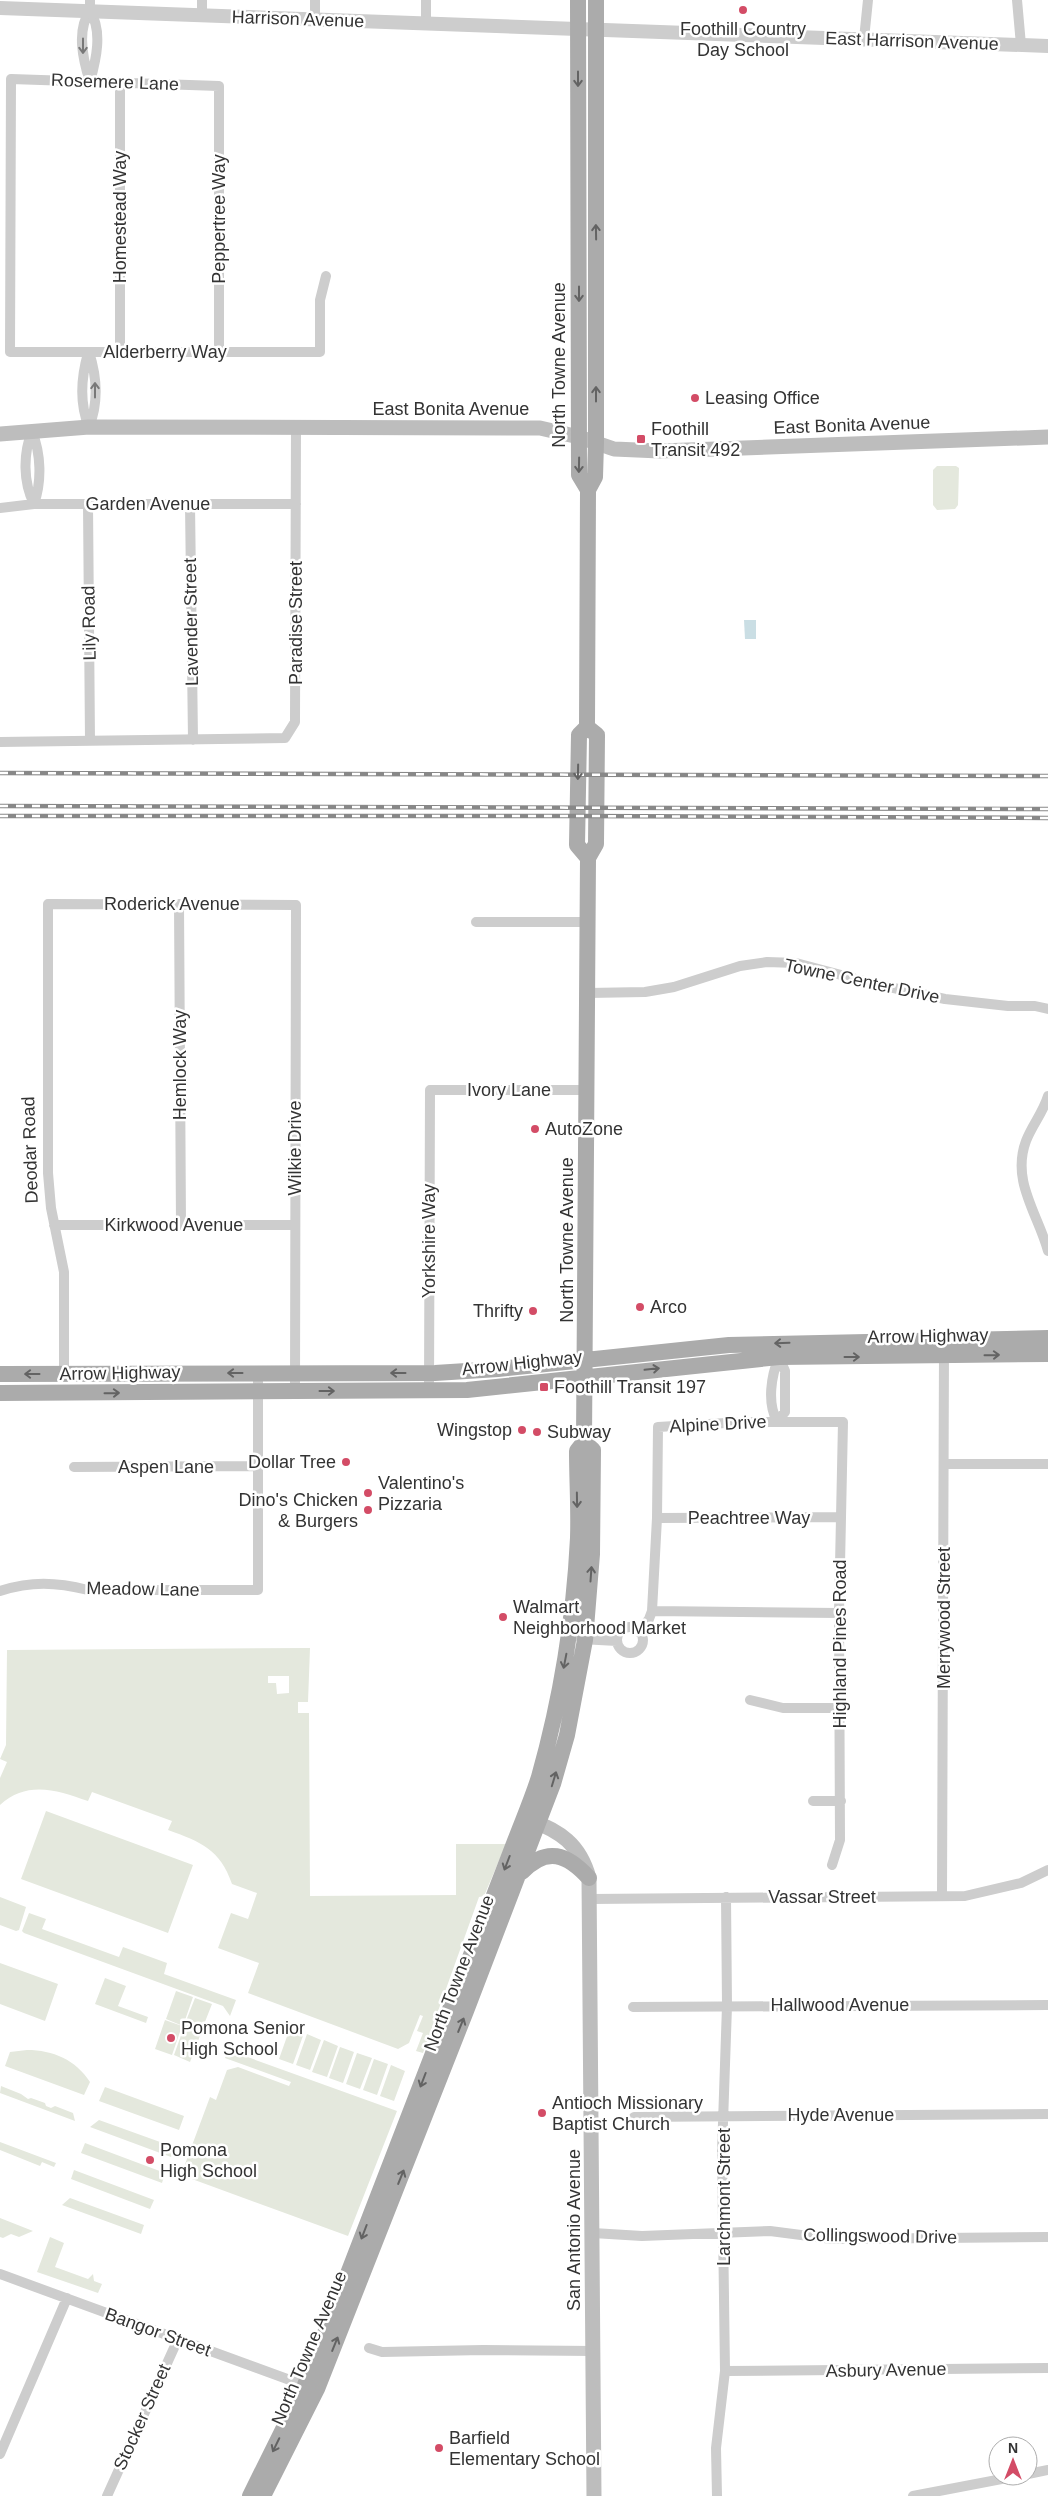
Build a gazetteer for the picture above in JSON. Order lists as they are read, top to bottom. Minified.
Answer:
{"streets":{"main road":["North Towne Avenue","East Bonita Avenue","Deodar Road","Arrow Highway","San Antonio Avenue"],"street":["Harrison Avenue","East Harrison Avenue","Rosemere Lane","Homestead Way","Peppertree Way","Alderberry Way","Garden Avenue","Lavender Street","Lily Road","Paradise Street","Roderick Avenue","Towne Center Drive","Hemlock Way","Ivory Lane","Wilkie Drive","Kirkwood Avenue","Yorkshire Way","Alpine Drive","Aspen Lane","Peachtree Way","Meadow Lane","Merrywood Street","Highland Pines Road","Vassar Street","Hallwood Avenue","Hyde Avenue","Larchmont Street","Collingswood Drive","Bangor Street","Asbury Avenue","Stocker Street"]},"crossings":[["Harrison Avenue","East Harrison Avenue"],["Harrison Avenue","North Towne Avenue"],["East Harrison Avenue","North Towne Avenue"],["Rosemere Lane","Homestead Way"],["Rosemere Lane","Peppertree Way"],["Rosemere Lane","Alderberry Way"],["Homestead Way","Alderberry Way"],["Peppertree Way","Alderberry Way"],["North Towne Avenue","East Bonita Avenue"],["North Towne Avenue","Towne Center Drive"],["North Towne Avenue","Ivory Lane"],["North Towne Avenue","Arrow Highway"],["North Towne Avenue","San Antonio Avenue"],["North Towne Avenue","Bangor Street"],["East Bonita Avenue","Paradise Street"],["Garden Avenue","Lavender Street"],["Garden Avenue","Lily Road"],["Garden Avenue","Paradise Street"],["Lavender Street","Paradise Street"],["Roderick Avenue","Hemlock Way"],["Roderick Avenue","Wilkie Drive"],["Roderick Avenue","Deodar Road"],["Hemlock Way","Kirkwood Avenue"],["Ivory Lane","Yorkshire Way"],["Wilkie Drive","Kirkwood Avenue"],["Wilkie Drive","Arrow Highway"],["Deodar Road","Kirkwood Avenue"],["Deodar Road","Arrow Highway"],["Yorkshire Way","Arrow Highway"],["Arrow Highway","Alpine Drive"],["Arrow Highway","Merrywood Street"],["Alpine Drive","Peachtree Way"],["Alpine Drive","Highland Pines Road"],["Aspen Lane","Meadow Lane"],["Peachtree Way","Highland Pines Road"],["Merrywood Street","Vassar Street"],["Vassar Street","Larchmont Street"],["Vassar Street","San Antonio Avenue"],["Hallwood Avenue","Larchmont Street"],["Hyde Avenue","Larchmont Street"],["Larchmont Street","Collingswood Drive"],["Larchmont Street","Asbury Avenue"],["San Antonio Avenue","Collingswood Drive"],["Bangor Street","Stocker Street"]],"places":{"other":["Foothill Country Day School","Leasing Office","AutoZone","Arco","Thrifty","Wingstop","Subway","Dollar Tree","Valentino's Pizzaria","Dino's Chicken & Burgers","Walmart Neighborhood Market","Pomona Senior High School","Antioch Missionary Baptist Church","Pomona High School","Barfield Elementary School"],"transit":["Foothill Transit 492","Foothill Transit 197"]},"north":"top"}
